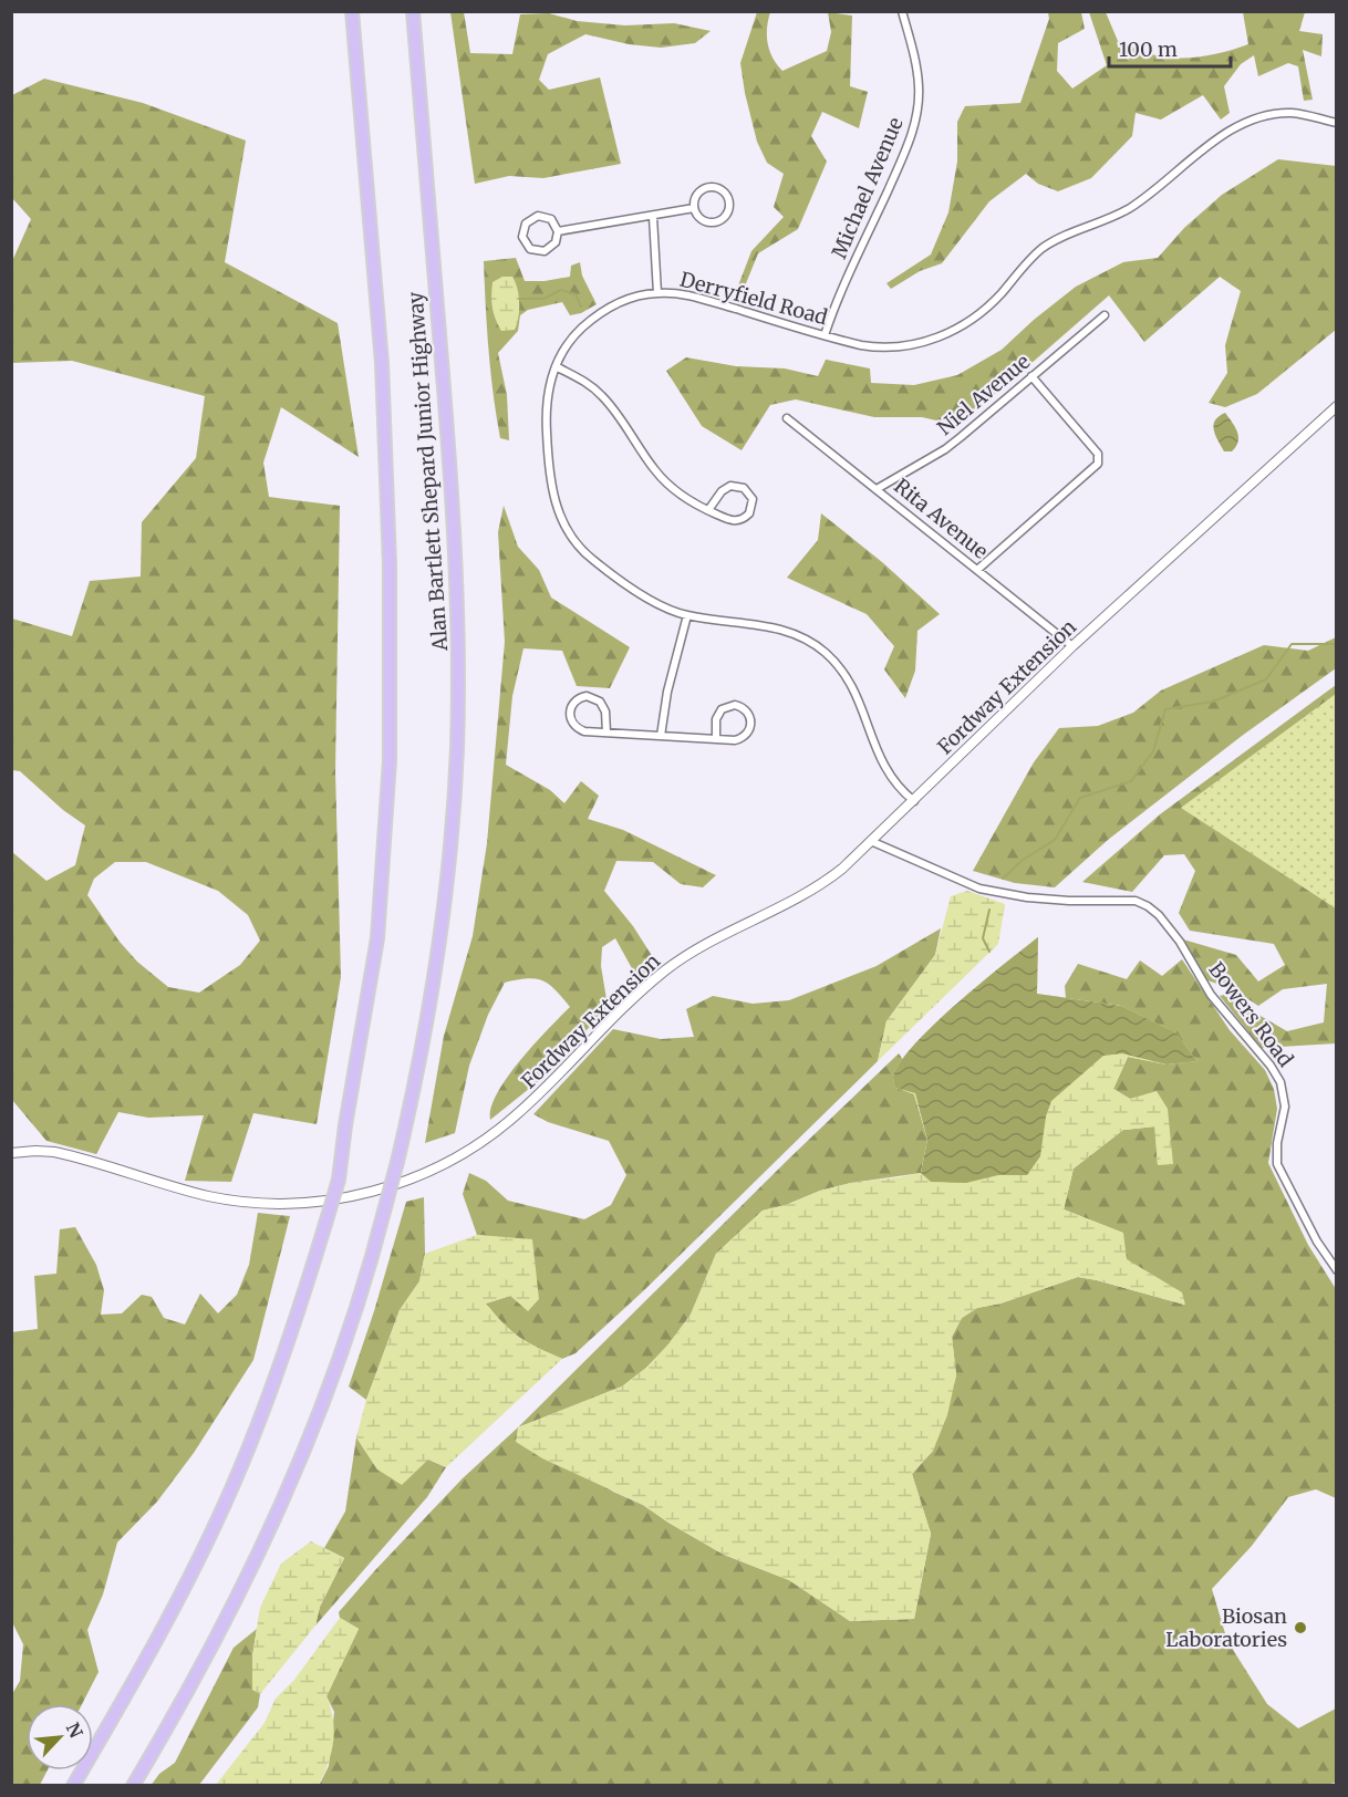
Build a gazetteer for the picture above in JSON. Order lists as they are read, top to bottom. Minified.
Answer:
{"streets":{"highway":["Alan Bartlett Shepard Junior Highway"],"street":["Michael Avenue","Derryfield Road","Niel Avenue","Rita Avenue","Fordway Extension","Bowers Road"]},"crossings":[["Michael Avenue","Derryfield Road"],["Derryfield Road","Fordway Extension"],["Niel Avenue","Rita Avenue"],["Rita Avenue","Fordway Extension"],["Fordway Extension","Bowers Road"]],"places":["Biosan Laboratories"],"scale_bar":"100 m","north":"top right"}
